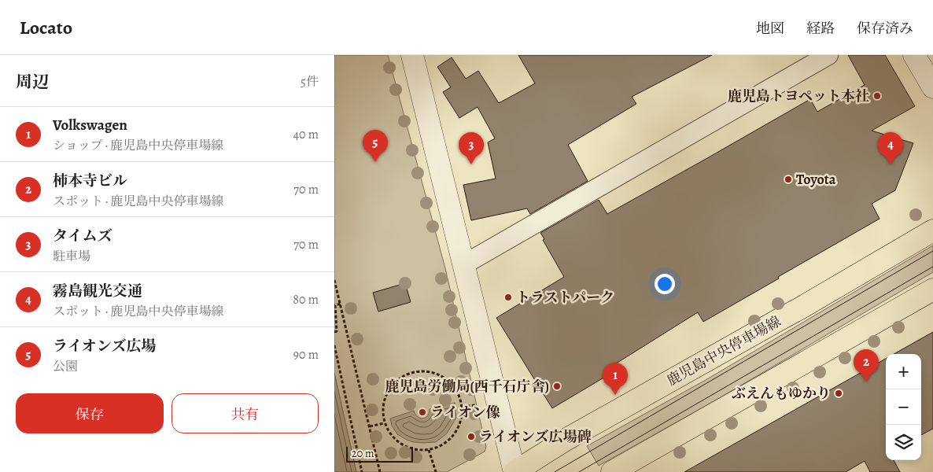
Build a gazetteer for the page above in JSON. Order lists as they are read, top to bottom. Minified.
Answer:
{"streets":{"main road":["鹿児島中央停車場線"]},"places":["鹿児島トヨペット本社","Toyota","トラストパーク","鹿児島労働局(西千石庁舎)","ぶえんもゆかり","ライオン像","ライオンズ広場碑"],"scale_bar":"20 m","page":{"header":"Locato","nav":["地図","経路","保存済み"],"heading":["周辺","5件"],"list":[{"mark":"1","name":"Volkswagen","note":"ショップ · 鹿児島中央停車場線","value":"40 m"},{"mark":"2","name":"柿本寺ビル","note":"スポット · 鹿児島中央停車場線","value":"70 m"},{"mark":"3","name":"タイムズ","note":"駐車場","value":"70 m"},{"mark":"4","name":"霧島観光交通","note":"スポット · 鹿児島中央停車場線","value":"80 m"},{"mark":"5","name":"ライオンズ広場","note":"公園","value":"90 m"}],"pins":["5","3","4","2","1"],"map_buttons":["+","−"],"buttons":["保存","共有"],"scale":"20 m"}}
